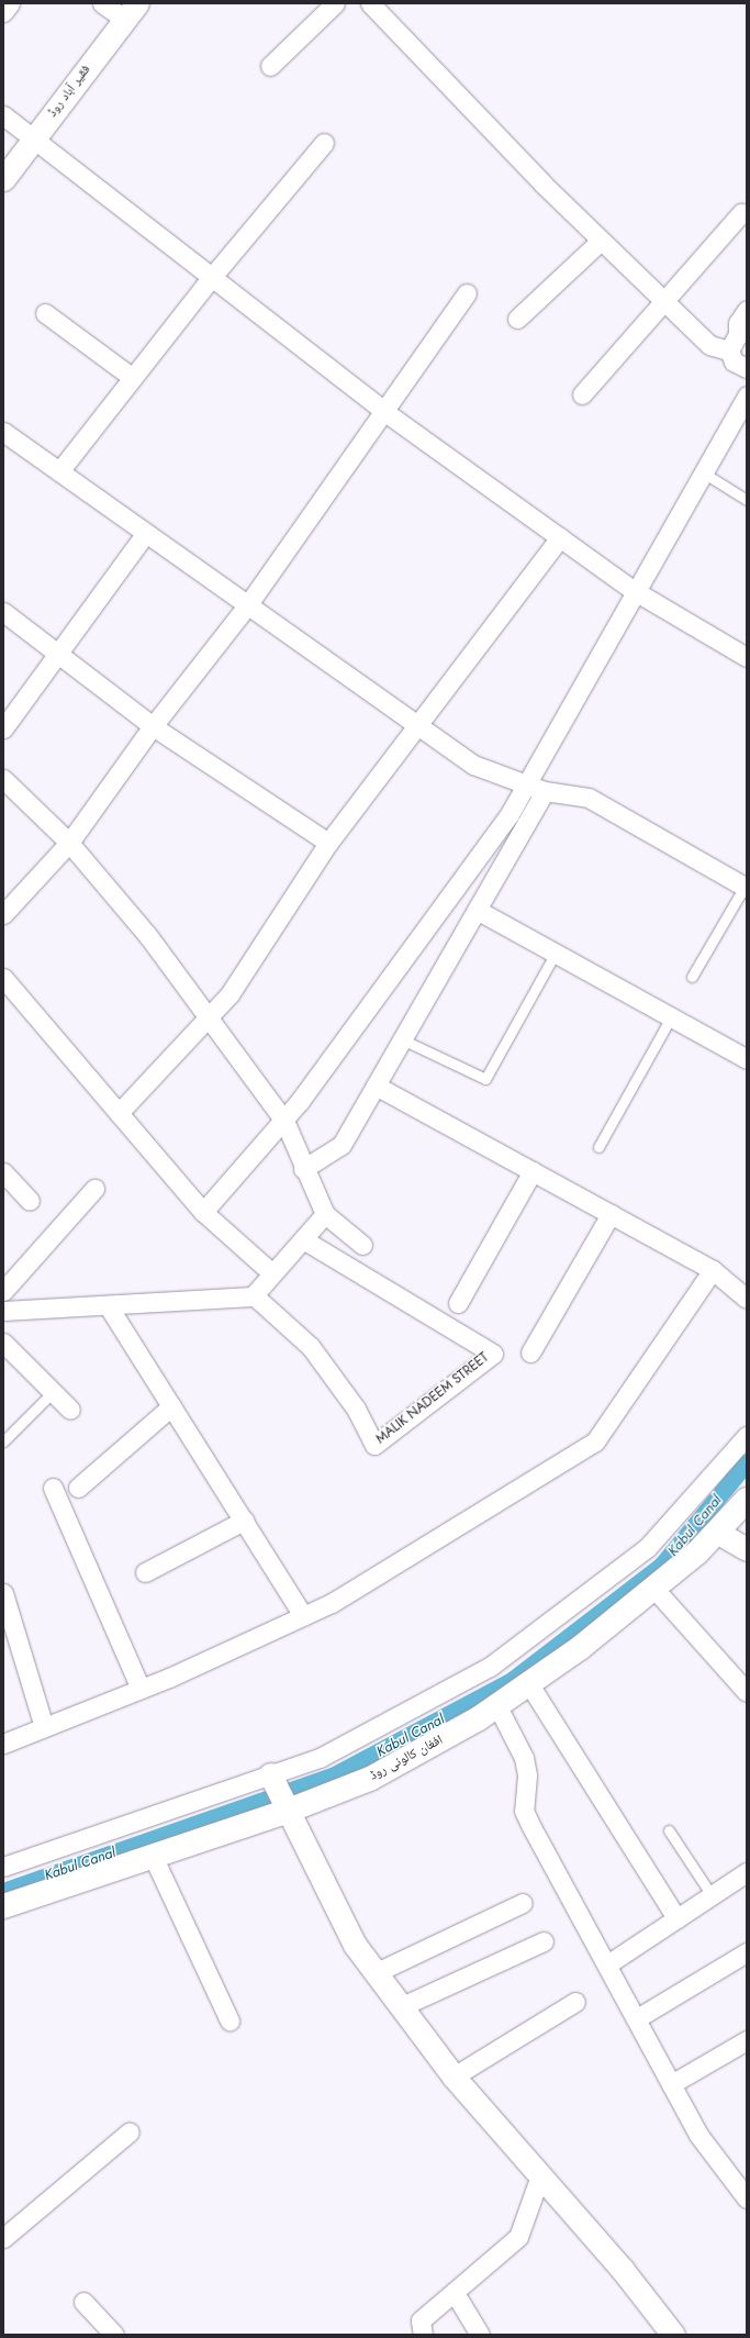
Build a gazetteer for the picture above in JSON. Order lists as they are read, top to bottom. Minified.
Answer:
{"streets":{"main road":["افغان کالونی روڈ"],"street":["فقیر آباد روڈ","MALIK NADEEM STREET"]},"water":["Kabul Canal"]}
